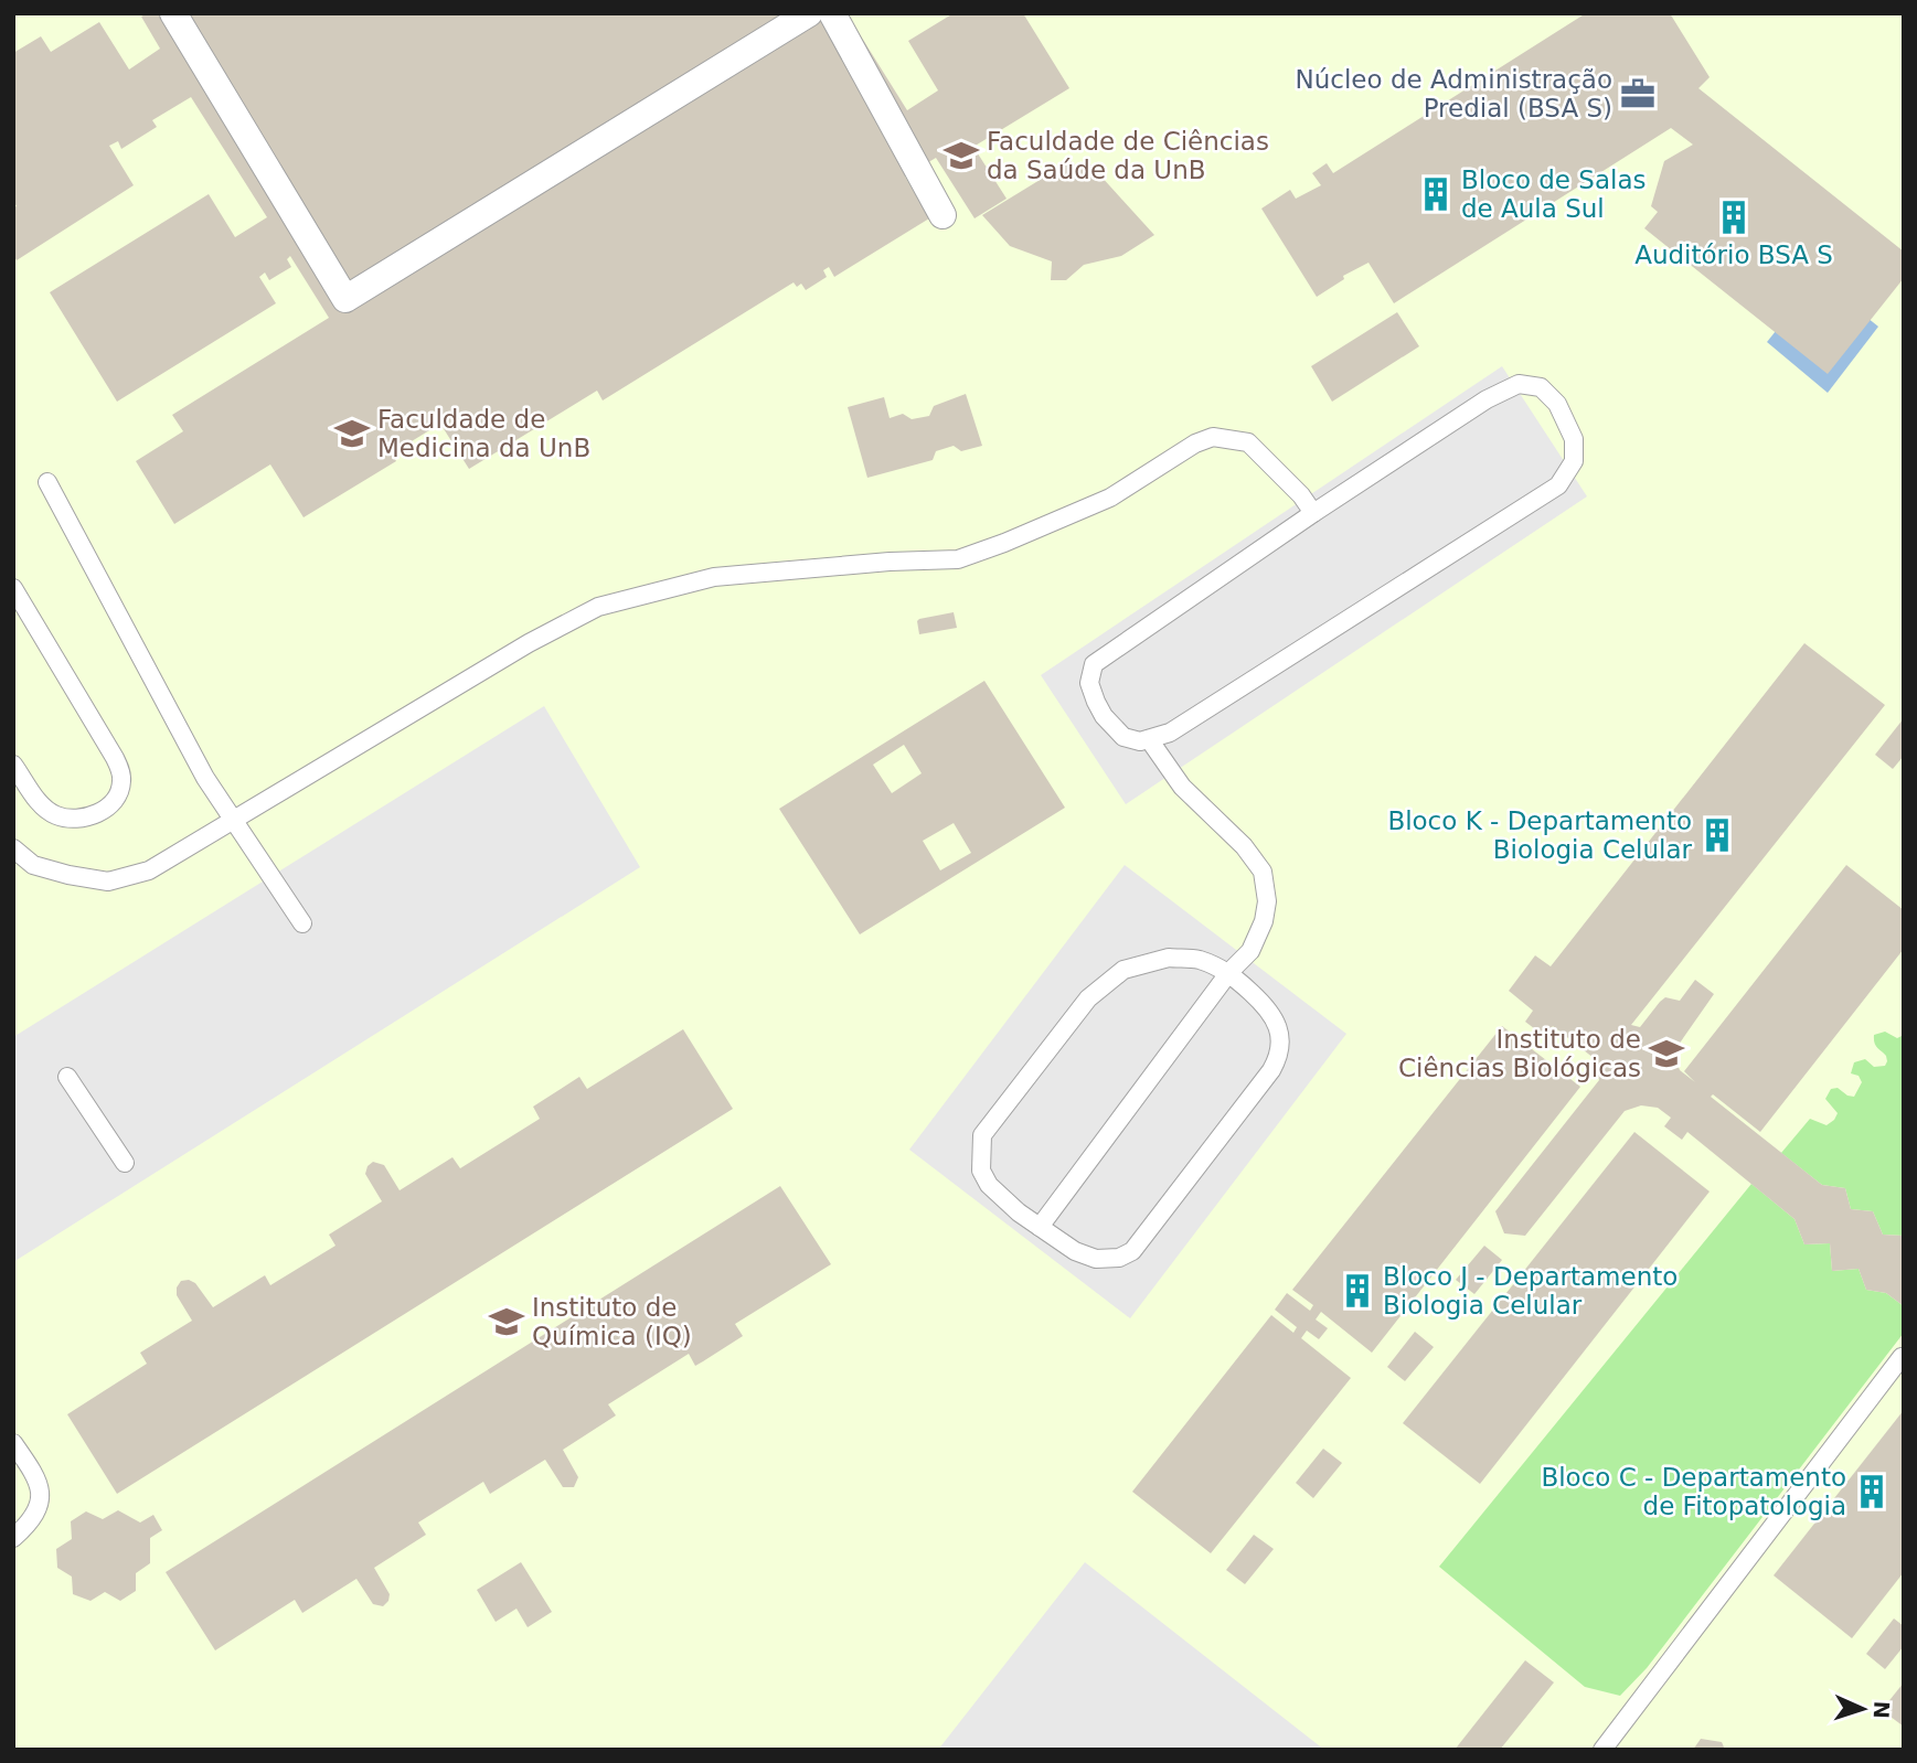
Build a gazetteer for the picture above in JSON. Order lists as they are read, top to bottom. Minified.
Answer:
{"places":{"office":["Núcleo de Administração Predial (BSA S)"],"school or university":["Faculdade de Ciências da Saúde da UnB","Faculdade de Medicina da UnB","Instituto de Ciências Biológicas","Instituto de Química (IQ)"],"building":["Bloco de Salas de Aula Sul","Auditório BSA S","Bloco K - Departamento Biologia Celular","Bloco J - Departamento Biologia Celular","Bloco C - Departamento de Fitopatologia"]},"north":"right"}
